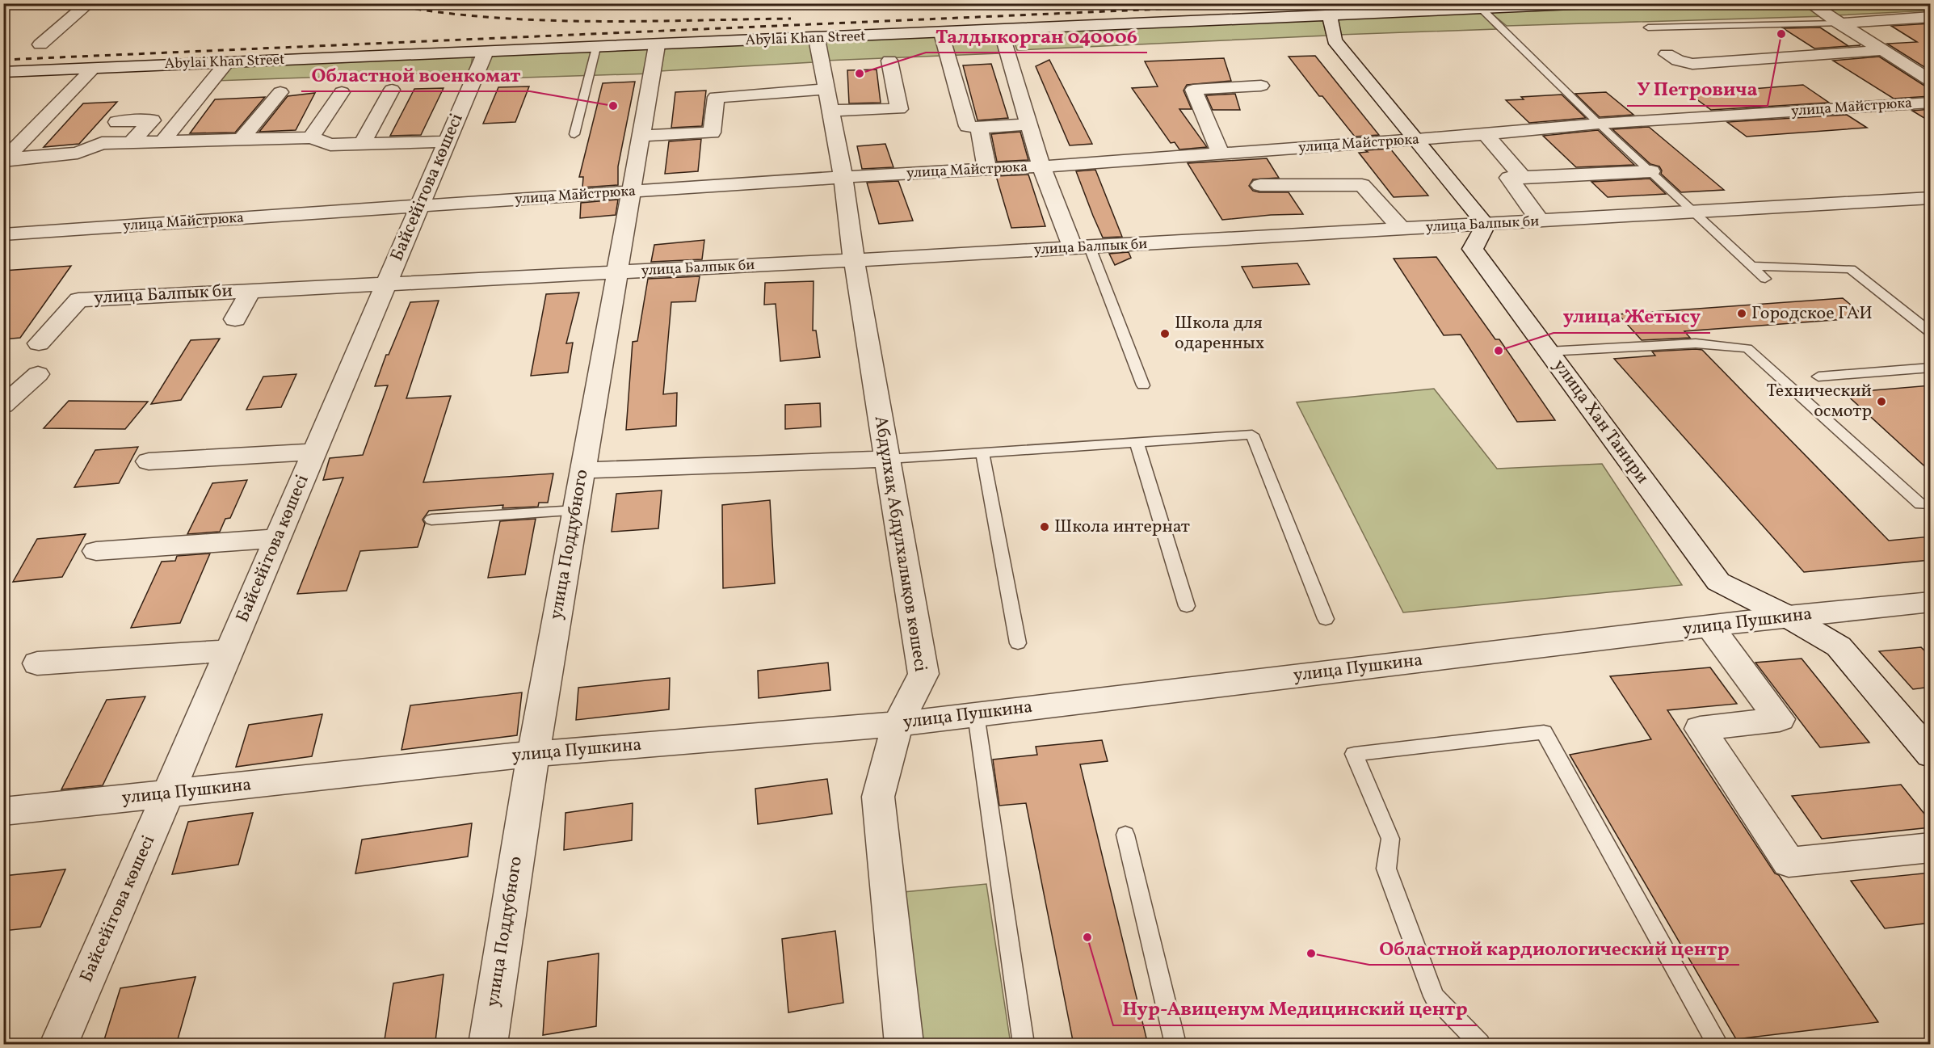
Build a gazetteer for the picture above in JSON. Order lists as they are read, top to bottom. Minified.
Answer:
{"streets":{"street":["Abylai Khan Street","улица Майстрюка","Байсейітова көшесі","улица Балпык би","улица Хан Танири","Абдұлхақ Абдұлхалықов көшесі","улица Поддубного","улица Пушкина"]},"crossings":[["Abylai Khan Street","Байсейітова көшесі"],["Abylai Khan Street","Абдұлхақ Абдұлхалықов көшесі"],["Abylai Khan Street","улица Поддубного"],["улица Майстрюка","Байсейітова көшесі"],["улица Майстрюка","Абдұлхақ Абдұлхалықов көшесі"],["улица Майстрюка","улица Поддубного"],["Байсейітова көшесі","улица Балпык би"],["Байсейітова көшесі","улица Пушкина"],["улица Балпык би","улица Хан Танири"],["улица Балпык би","Абдұлхақ Абдұлхалықов көшесі"],["улица Балпык би","улица Поддубного"],["улица Хан Танири","улица Пушкина"],["Абдұлхақ Абдұлхалықов көшесі","улица Пушкина"],["улица Поддубного","улица Пушкина"]],"places":["У Петровича","Талдыкорган 040006","Областной военкомат","Городское ГАИ","Школа для одаренных","улица Жетысу","Технический осмотр","Школа интернат","Нур-Авиценум Медицинский центр","Областной кардиологический центр"]}
